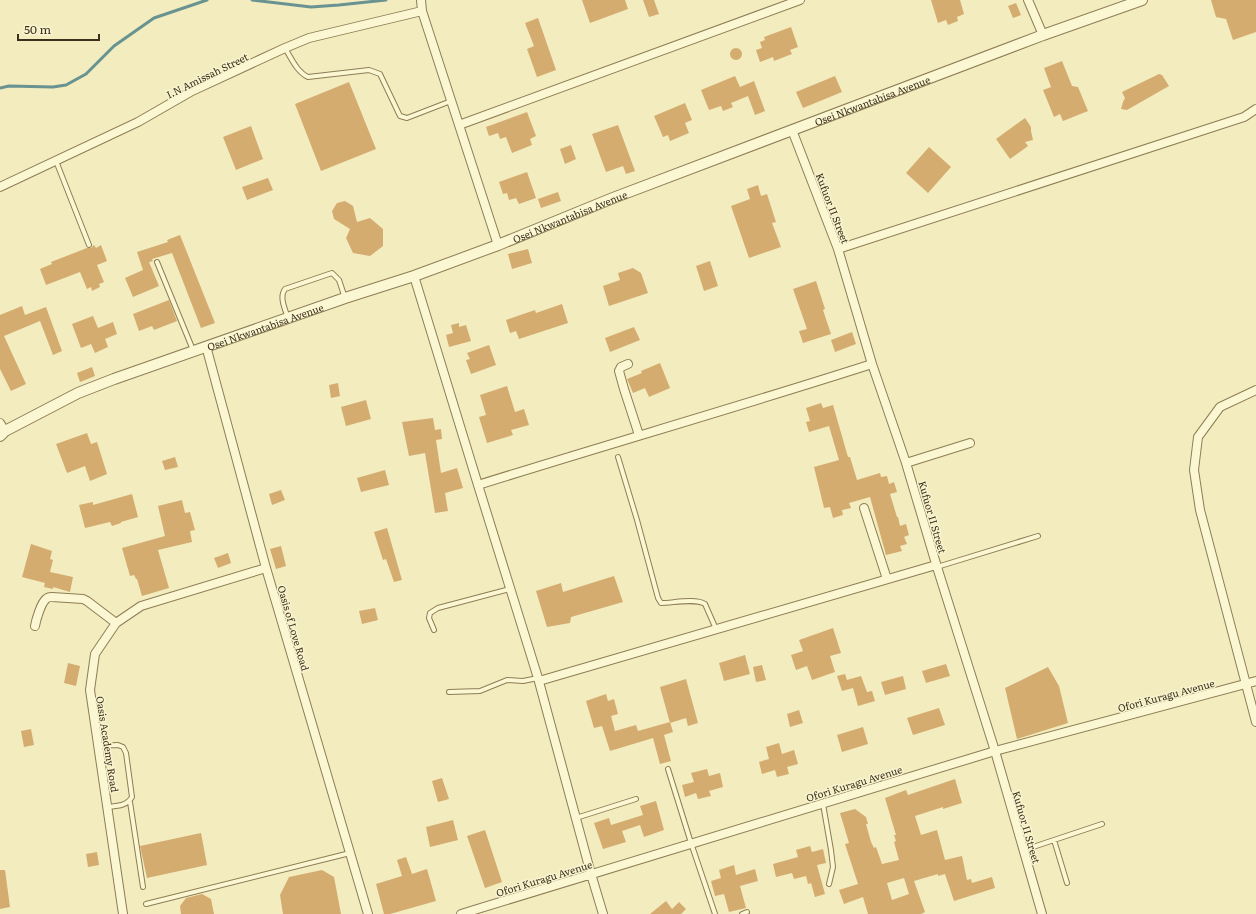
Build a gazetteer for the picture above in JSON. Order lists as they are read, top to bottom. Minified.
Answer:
{"streets":{"street":["I.N Amissah Street","Osei Nkwantabisa Avenue","Kufuor II Street","Oasis of Love Road","Ofori Kuragu Avenue","Oasis Academy Road"]},"crossings":[["Osei Nkwantabisa Avenue","Kufuor II Street"],["Osei Nkwantabisa Avenue","Oasis of Love Road"],["Kufuor II Street","Ofori Kuragu Avenue"],["Oasis of Love Road","Oasis Academy Road"]],"scale_bar":"50 m"}
